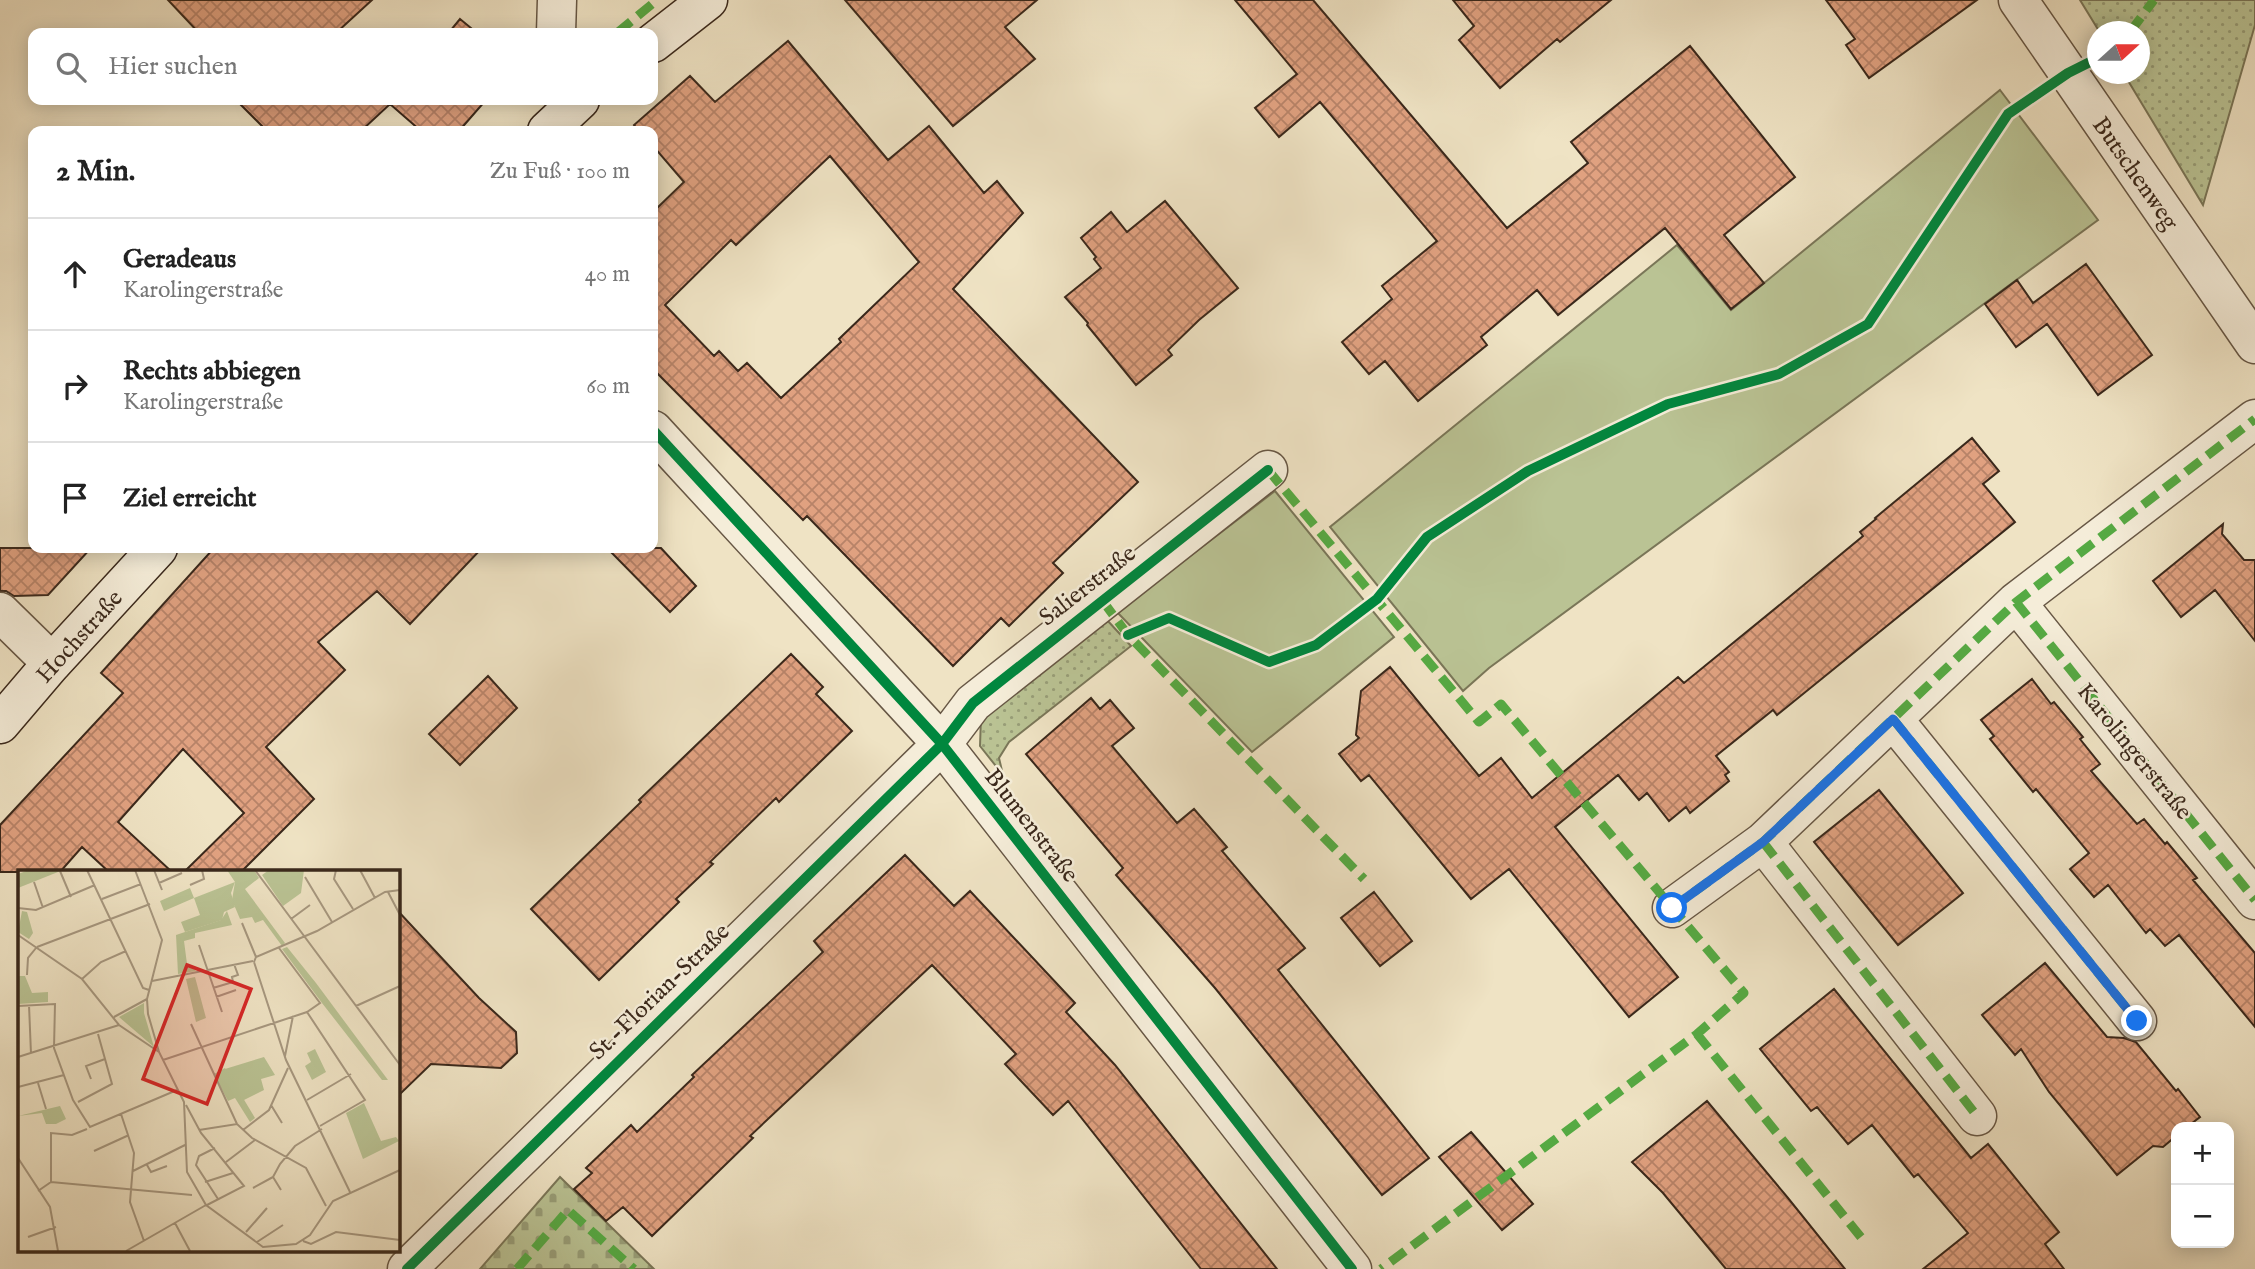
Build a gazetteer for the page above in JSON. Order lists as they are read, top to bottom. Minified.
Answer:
{"streets":{"street":["Butschenweg","Salierstraße","Hochstraße","Karolingerstraße","Blumenstraße","St.-Florian-Straße"]},"crossings":[["Salierstraße","Blumenstraße"],["Salierstraße","St.-Florian-Straße"],["Blumenstraße","St.-Florian-Straße"]],"north":"right","page":{"search":"Hier suchen","heading":["2 Min.","Zu Fuß · 100 m"],"list":[["Geradeaus","Karolingerstraße","40 m"],["Rechts abbiegen","Karolingerstraße","60 m"],"Ziel erreicht"],"map_buttons":["+","−"]}}
